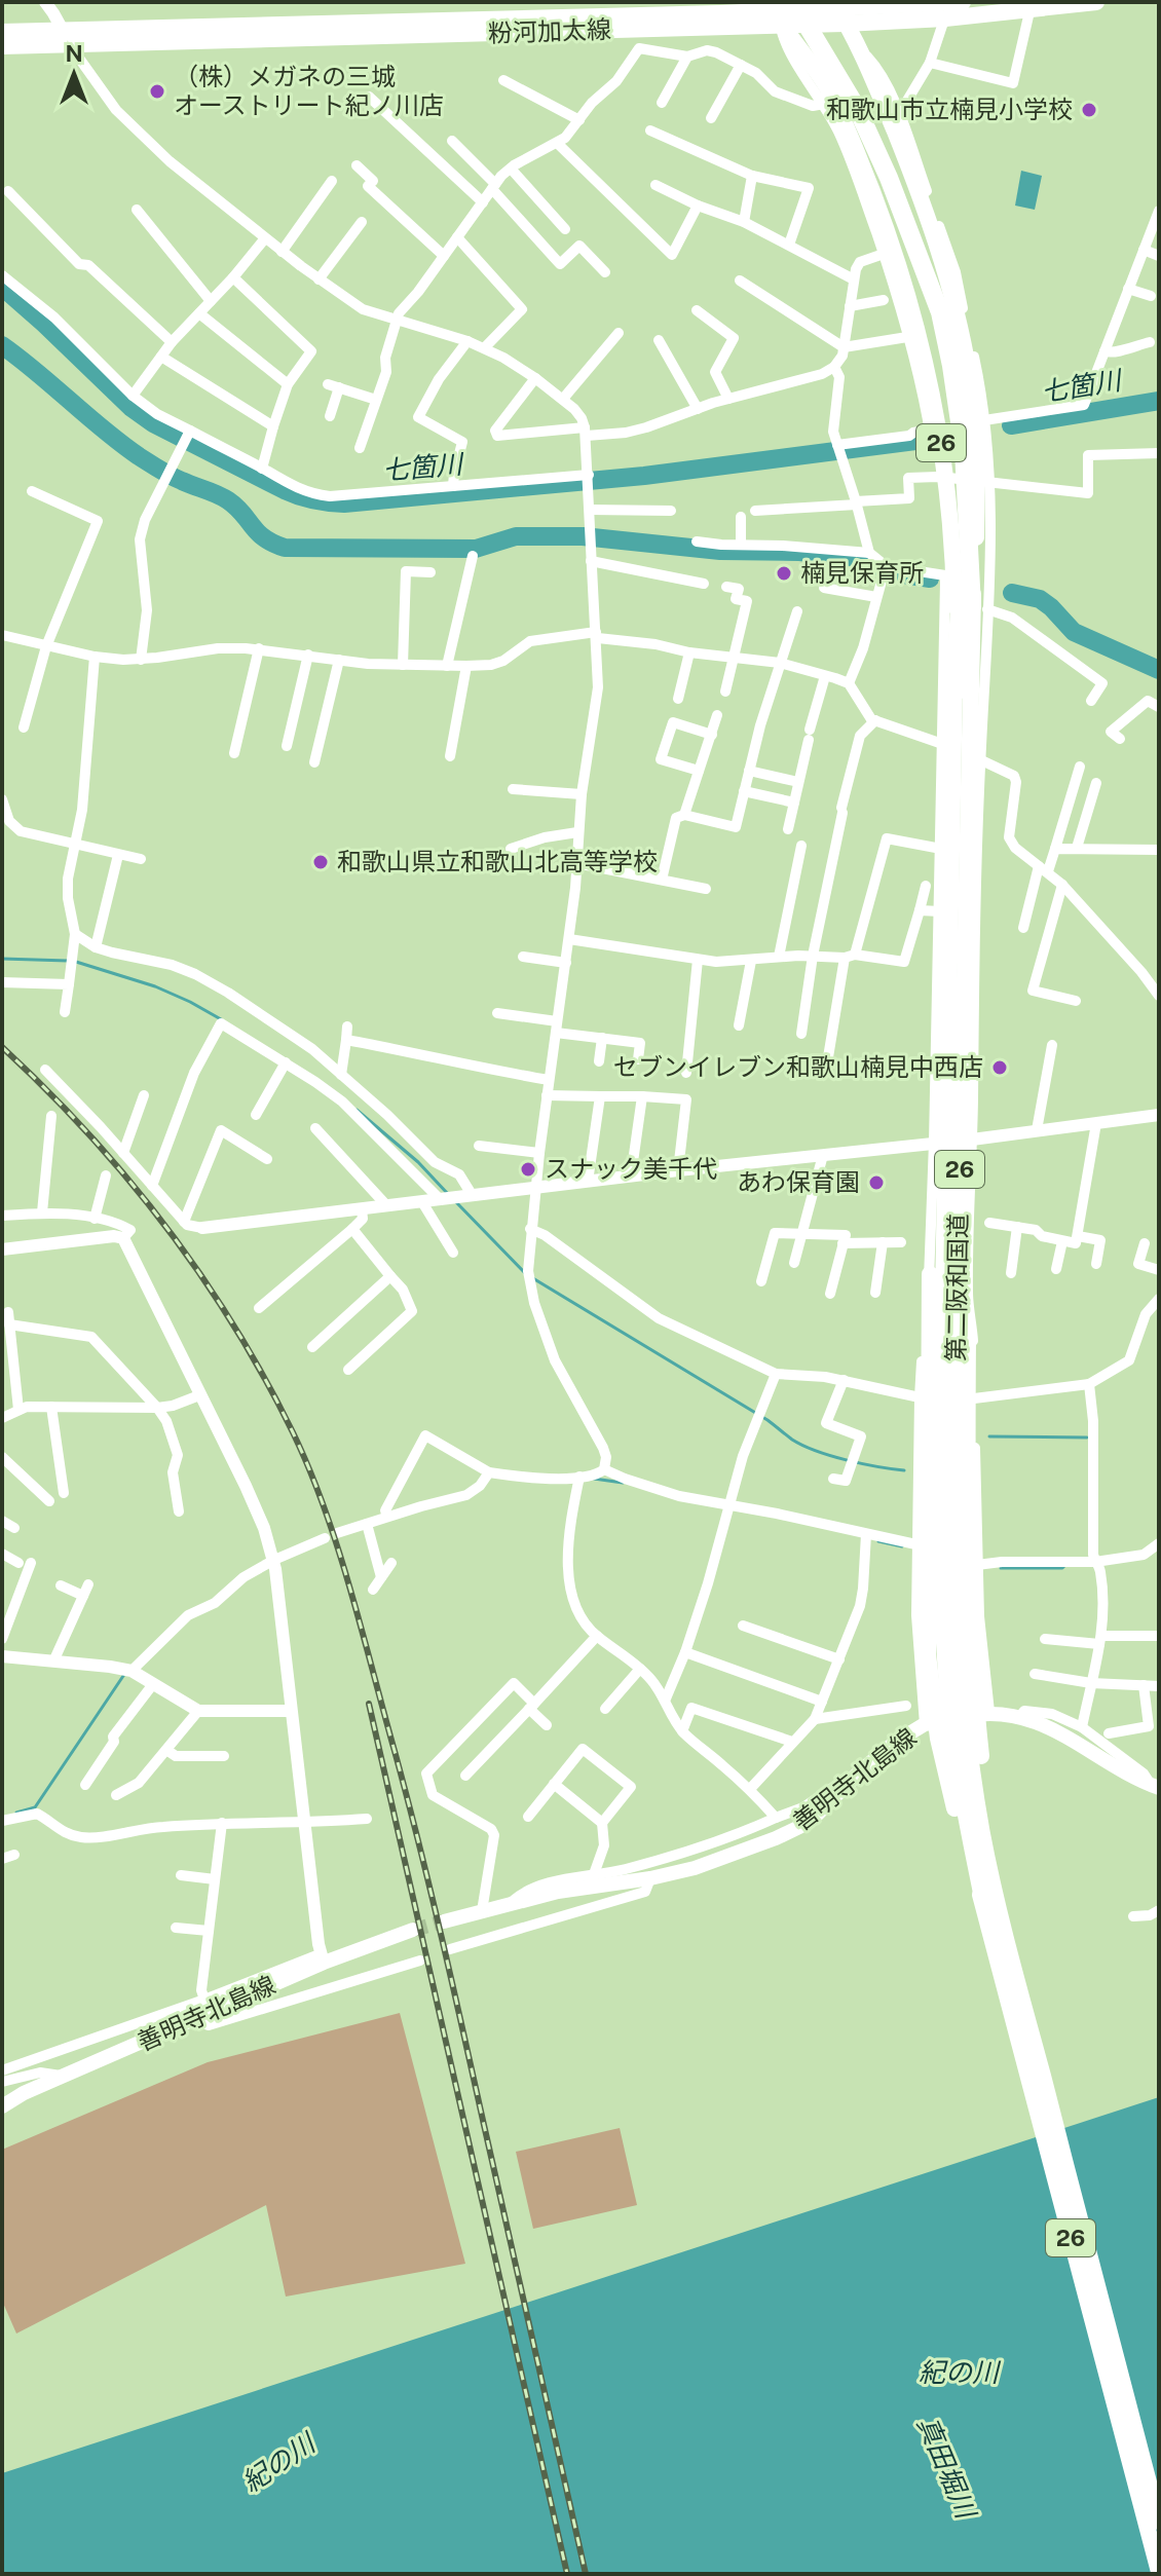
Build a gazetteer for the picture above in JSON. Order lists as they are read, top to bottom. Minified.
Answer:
{"streets":{"highway":["26"],"main road":["粉河加太線","第二阪和国道","善明寺北島線"]},"crossings":[["粉河加太線","26"],["26","第二阪和国道"]],"water":["七箇川","紀の川","真田堀川"],"places":["（株）メガネの三城 オーストリート紀ノ川店","和歌山市立楠見小学校","楠見保育所","和歌山県立和歌山北高等学校","セブンイレブン和歌山楠見中西店","スナック美千代","あわ保育園"],"north":"top"}
